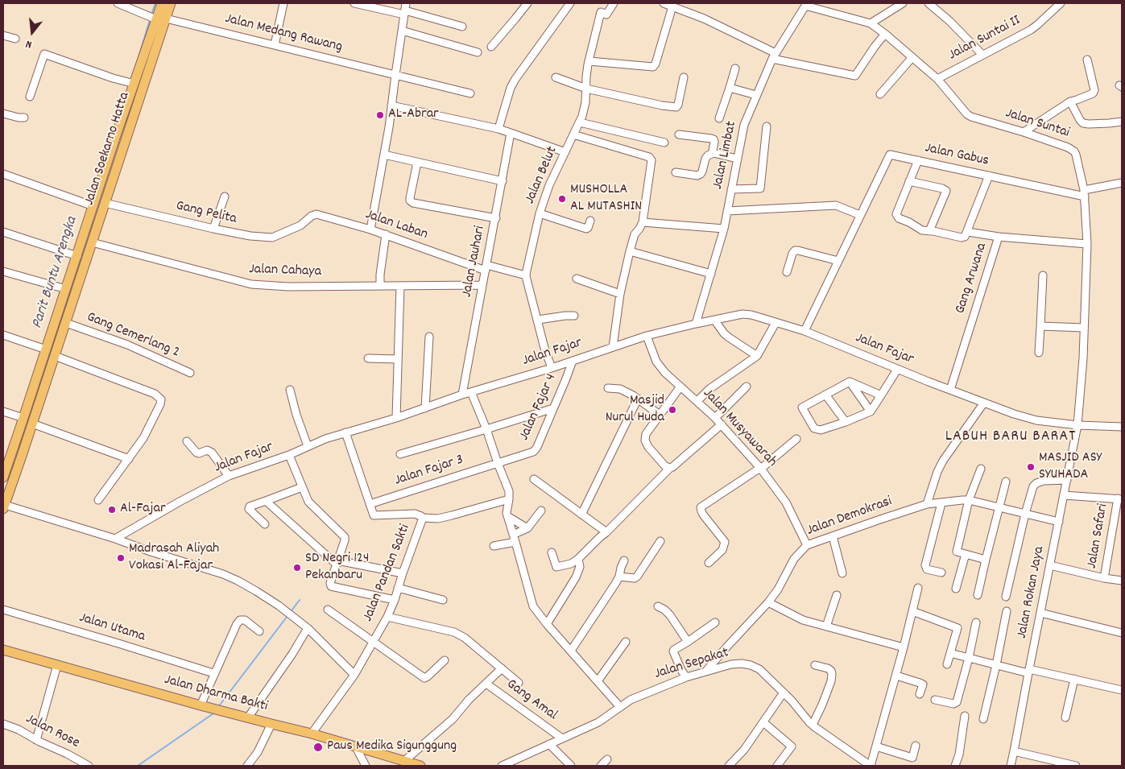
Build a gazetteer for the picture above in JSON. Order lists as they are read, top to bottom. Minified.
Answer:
{"streets":{"main road":["Jalan Soekarno Hatta","Jalan Dharma Bakti"],"street":["Jalan Medang Rawang","Jalan Suntai II","Jalan Suntai","Jalan Limbat","Jalan Gabus","Jalan Belut","Gang Pelita","Jalan Laban","Jalan Jauhari","Jalan Cahaya","Gang Arwana","Gang Cemerlang 2","Jalan Fajar","Jalan Fajar 4","Jalan Musyawarah","Jalan Fajar 3","Jalan Demokrasi","Jalan Safari","Jalan Pandan Sakti","Jalan Rokan Jaya","Jalan Utama","Jalan Sepakat","Gang Amal","Jalan Rose"]},"crossings":[["Jalan Medang Rawang","Jalan Soekarno Hatta"],["Jalan Suntai II","Jalan Suntai"],["Jalan Suntai","Jalan Limbat"],["Jalan Suntai","Jalan Gabus"],["Jalan Suntai","Gang Arwana"],["Jalan Suntai","Jalan Fajar"],["Jalan Suntai","Jalan Rokan Jaya"],["Jalan Soekarno Hatta","Gang Pelita"],["Jalan Soekarno Hatta","Jalan Cahaya"],["Jalan Soekarno Hatta","Gang Cemerlang 2"],["Jalan Limbat","Jalan Fajar"],["Jalan Gabus","Jalan Fajar"],["Jalan Belut","Jalan Laban"],["Jalan Belut","Jalan Fajar"],["Gang Pelita","Jalan Laban"],["Jalan Laban","Jalan Jauhari"],["Jalan Jauhari","Jalan Cahaya"],["Jalan Jauhari","Jalan Fajar"],["Gang Arwana","Jalan Fajar"],["Jalan Fajar","Jalan Fajar 4"],["Jalan Fajar","Jalan Musyawarah"],["Jalan Fajar","Jalan Pandan Sakti"],["Jalan Fajar","Jalan Rokan Jaya"],["Jalan Fajar 4","Jalan Fajar 3"],["Jalan Musyawarah","Jalan Demokrasi"],["Jalan Fajar 3","Jalan Pandan Sakti"],["Jalan Demokrasi","Jalan Rokan Jaya"],["Jalan Demokrasi","Jalan Sepakat"],["Jalan Safari","Jalan Rokan Jaya"],["Jalan Pandan Sakti","Jalan Dharma Bakti"],["Jalan Sepakat","Gang Amal"]],"districts":["LABUH BARU BARAT"],"water":["Parit Buntu Arengka"],"places":["AL-Abrar","MUSHOLLA AL MUTASHIN","Masjid Nurul Huda","MASJID ASY SYUHADA","Al-Fajar","Madrasah Aliyah Vokasi Al-Fajar","SD Negri 124 Pekanbaru","Paus Medika Sigunggung"],"north":"bottom"}
